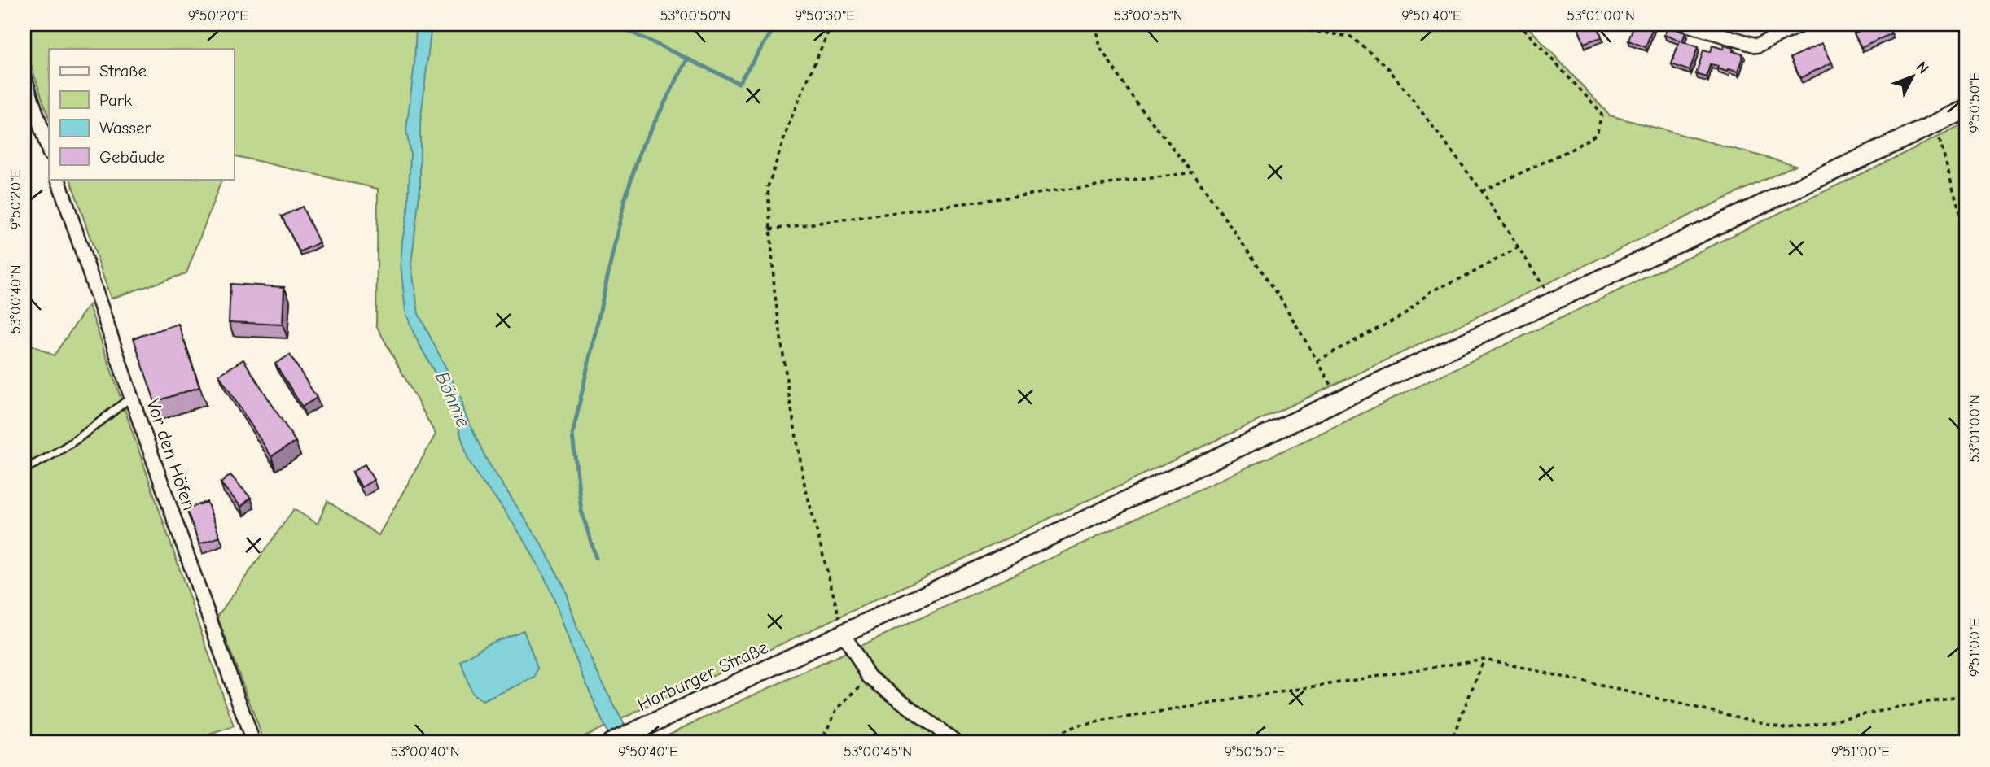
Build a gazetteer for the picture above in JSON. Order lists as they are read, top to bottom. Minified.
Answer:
{"streets":{"main road":["Harburger Straße"],"street":["Vor den Höfen"]},"water":["Böhme"],"legend":["Straße","Park","Wasser","Gebäude"],"north":"top right","coordinates":["9°50'20\"E","53°00'50\"N","9°50'30\"E","53°00'55\"N","9°50'40\"E","53°01'00\"N","9°50'50\"E","53°00'40\"N","9°51'00\"E","53°00'45\"N"]}
